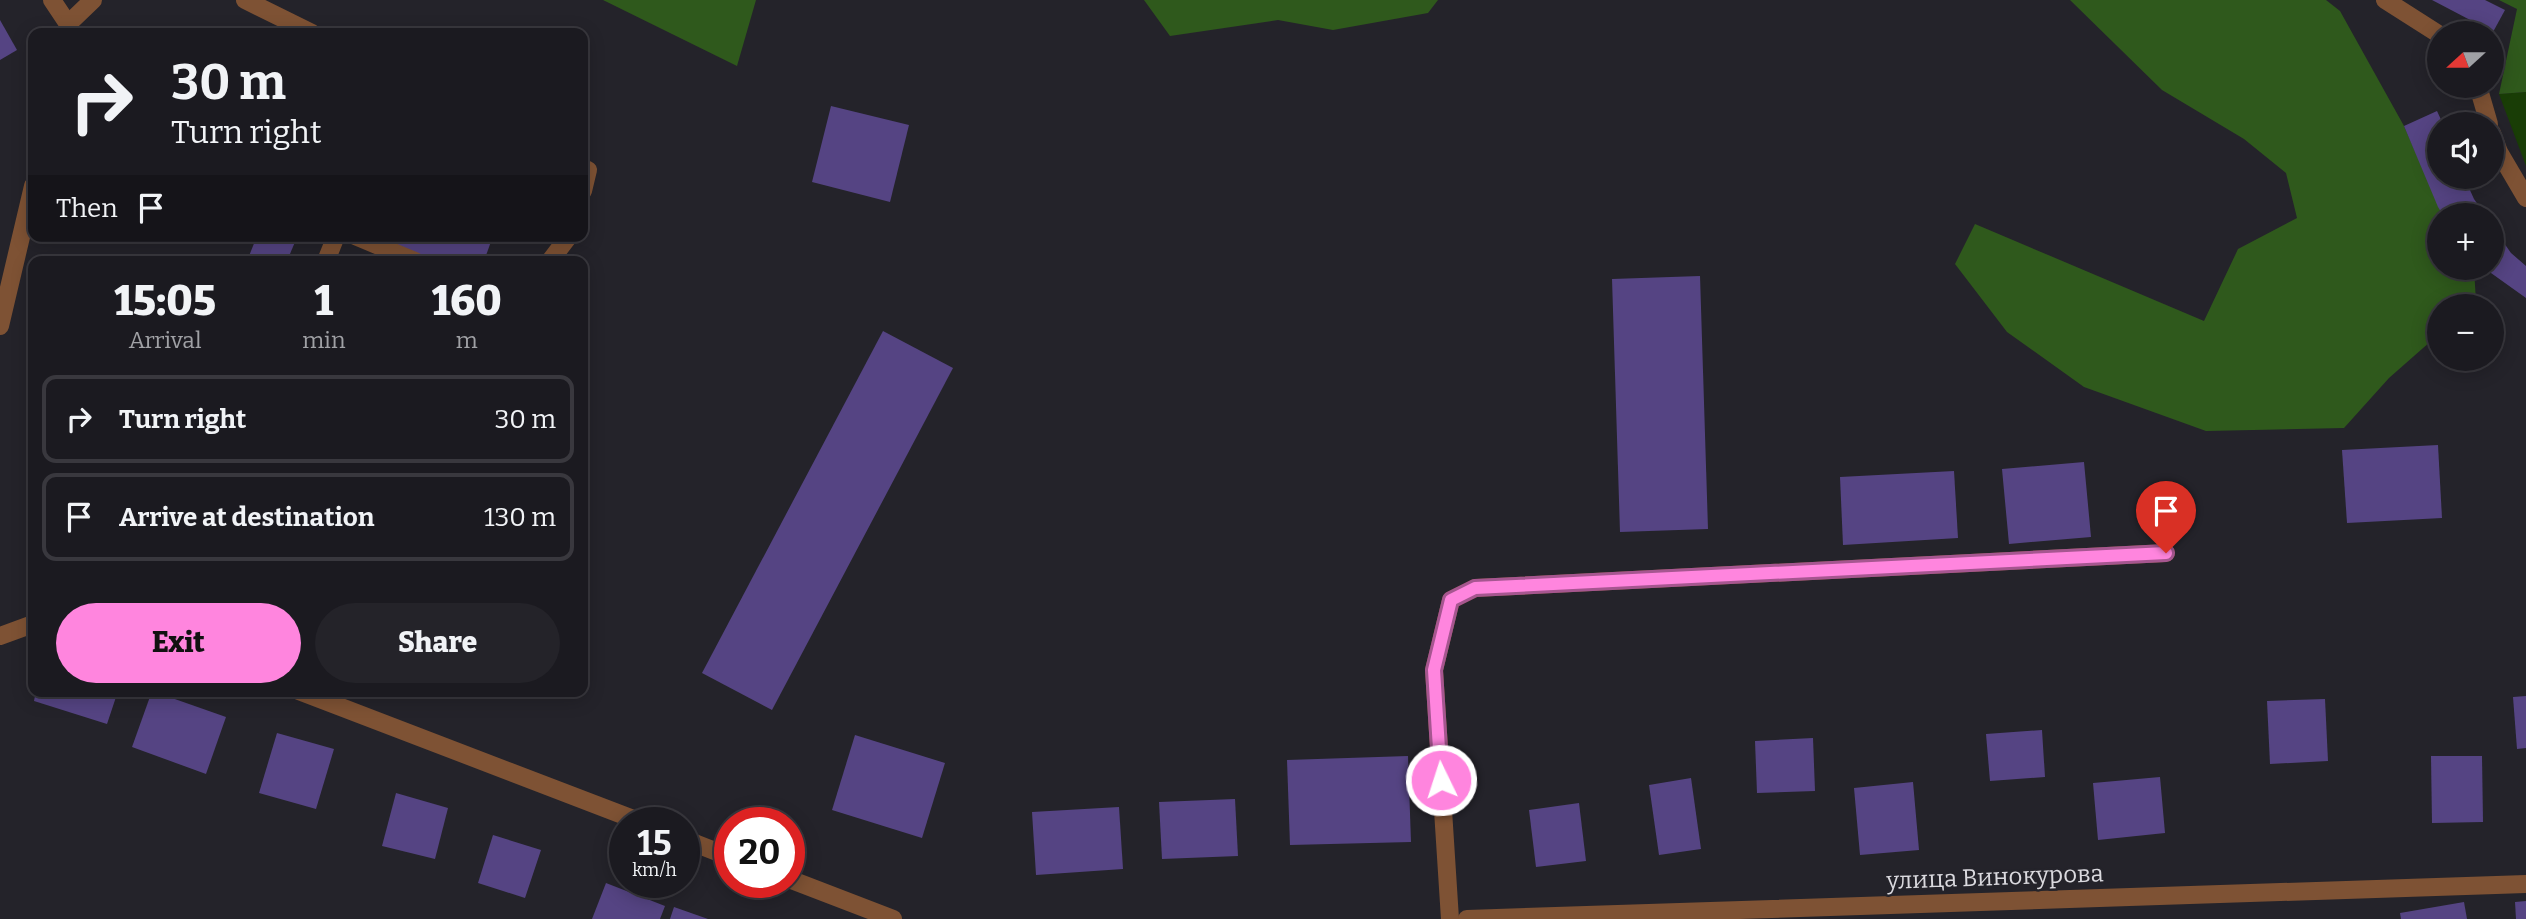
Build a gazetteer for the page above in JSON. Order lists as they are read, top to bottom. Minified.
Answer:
{"streets":{"street":["улица Винокурова"]},"north":"left","page":{"map_buttons":["+","−"],"turn":["30 m","Turn right"],"then":"Then","eta":["15:05","Arrival","1","min","160","m"],"list":[{"name":"Turn right","value":"30 m"},{"name":"Arrive at destination","value":"130 m"}],"buttons":["Exit","Share"],"speed":"15 km/h","limit":"20"}}
